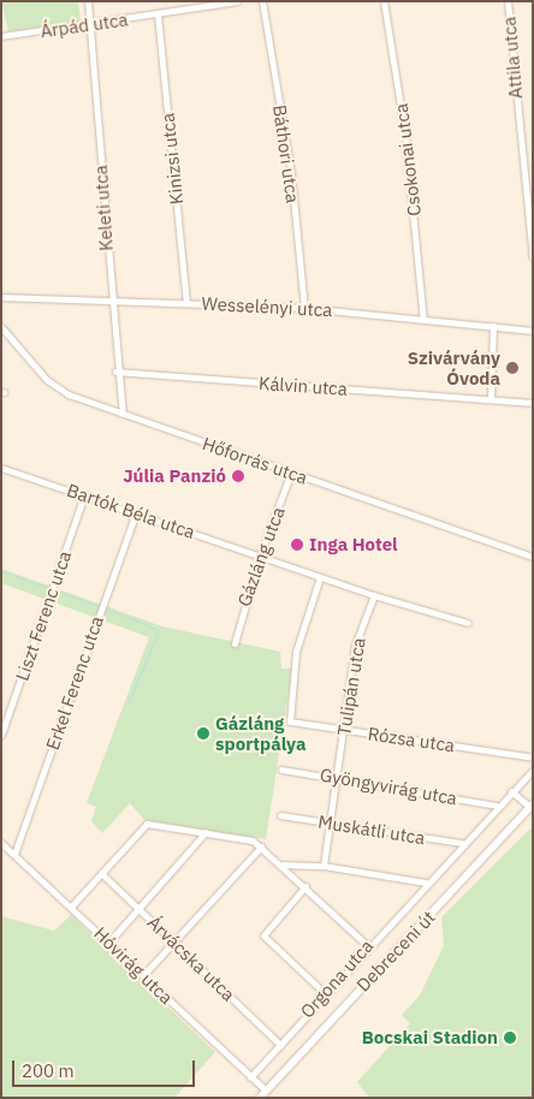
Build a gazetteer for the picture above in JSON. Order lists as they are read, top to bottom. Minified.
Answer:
{"streets":{"street":["Árpád utca","Attila utca","Báthori utca","Kinizsi utca","Csokonai utca","Keleti utca","Wesselényi utca","Kálvin utca","Hőforrás utca","Bartók Béla utca","Gázláng utca","Liszt Ferenc utca","Erkel Ferenc utca","Tulipán utca","Rózsa utca","Gyöngyvirág utca","Muskátli utca","Debreceni út","Árvácska utca","Hóvirág utca","Orgona utca"]},"crossings":[["Árpád utca","Kinizsi utca"],["Árpád utca","Keleti utca"],["Báthori utca","Wesselényi utca"],["Kinizsi utca","Wesselényi utca"],["Csokonai utca","Wesselényi utca"],["Keleti utca","Wesselényi utca"],["Keleti utca","Kálvin utca"],["Keleti utca","Hőforrás utca"],["Hőforrás utca","Gázláng utca"],["Bartók Béla utca","Gázláng utca"],["Bartók Béla utca","Liszt Ferenc utca"],["Bartók Béla utca","Erkel Ferenc utca"],["Erkel Ferenc utca","Hóvirág utca"],["Tulipán utca","Rózsa utca"],["Tulipán utca","Gyöngyvirág utca"],["Tulipán utca","Muskátli utca"],["Debreceni út","Hóvirág utca"],["Árvácska utca","Orgona utca"],["Hóvirág utca","Orgona utca"]],"places":["Szivárvány Óvoda","Júlia Panzió","Inga Hotel","Gázláng sportpálya","Bocskai Stadion"],"scale_bar":"200 m"}
